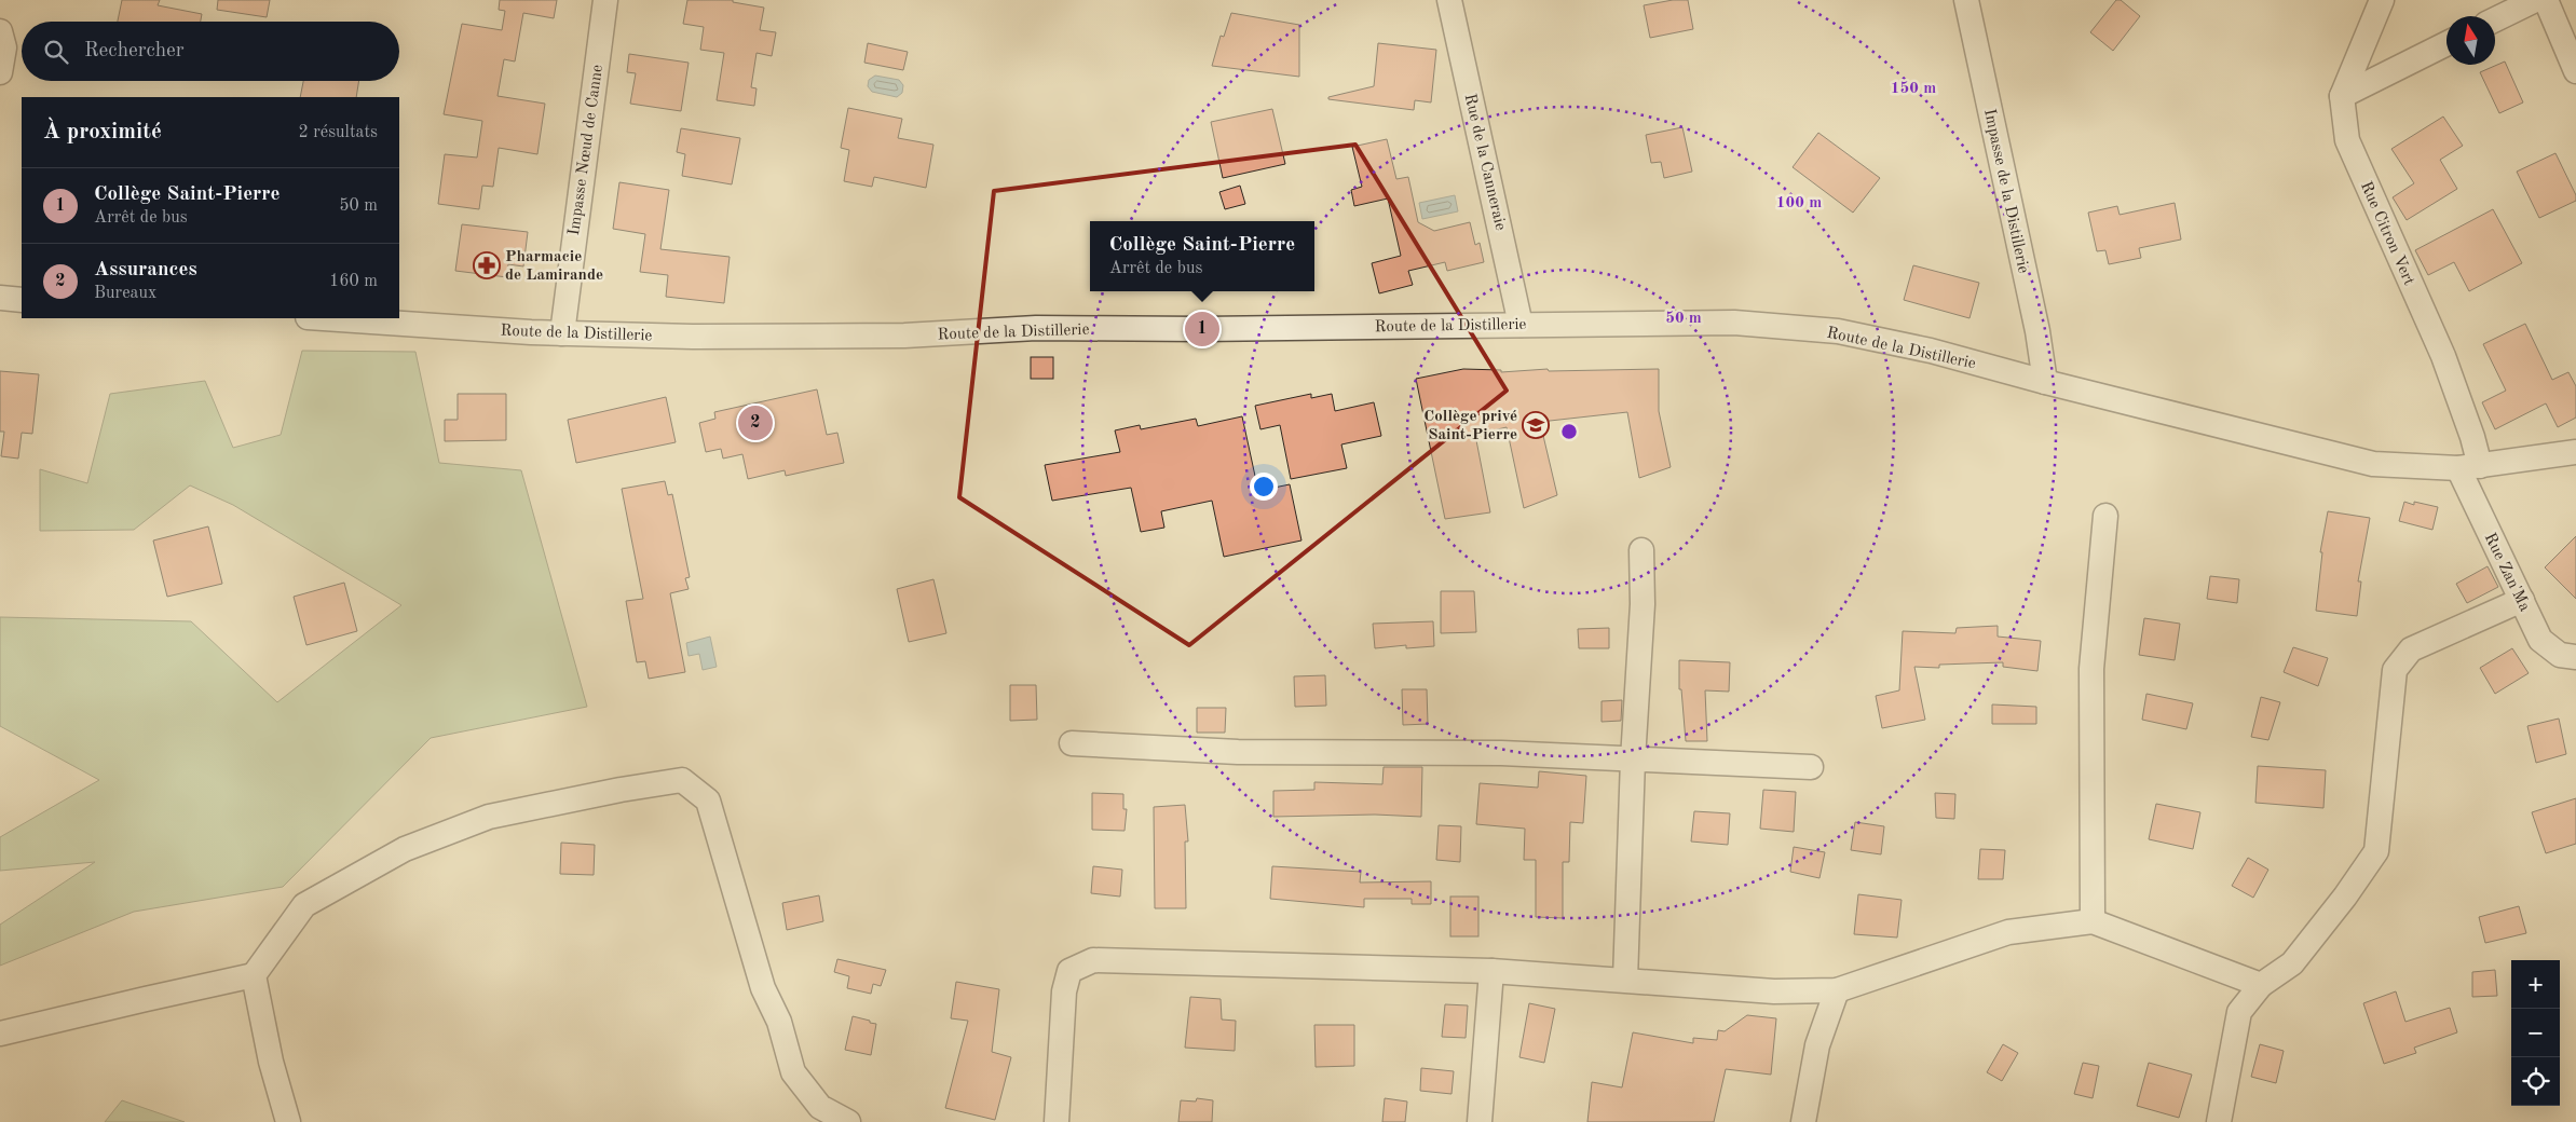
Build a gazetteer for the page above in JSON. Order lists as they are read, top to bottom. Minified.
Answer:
{"streets":{"street":["Impasse Nœud de Canne","Rue de la Canneraie","Impasse de la Distillerie","Rue Citron Vert","Route de la Distillerie","Rue Zan'Ma"]},"crossings":[["Impasse Nœud de Canne","Route de la Distillerie"],["Rue de la Canneraie","Route de la Distillerie"],["Impasse de la Distillerie","Route de la Distillerie"],["Rue Citron Vert","Route de la Distillerie"],["Rue Citron Vert","Rue Zan'Ma"],["Route de la Distillerie","Rue Zan'Ma"]],"places":{"pharmacy":["Pharmacie de Lamirande"],"school or university":["Collège privé Saint-Pierre"]},"north":"top","page":{"search":"Rechercher","heading":["À proximité","2 résultats"],"list":[{"mark":"1","name":"Collège Saint-Pierre","note":"Arrêt de bus","value":"50 m"},{"mark":"2","name":"Assurances","note":"Bureaux","value":"160 m"}],"popup":["Collège Saint-Pierre","Arrêt de bus"],"pins":["1","2"],"map_buttons":["+","−"]},"rings":["150 m","100 m","50 m"]}
